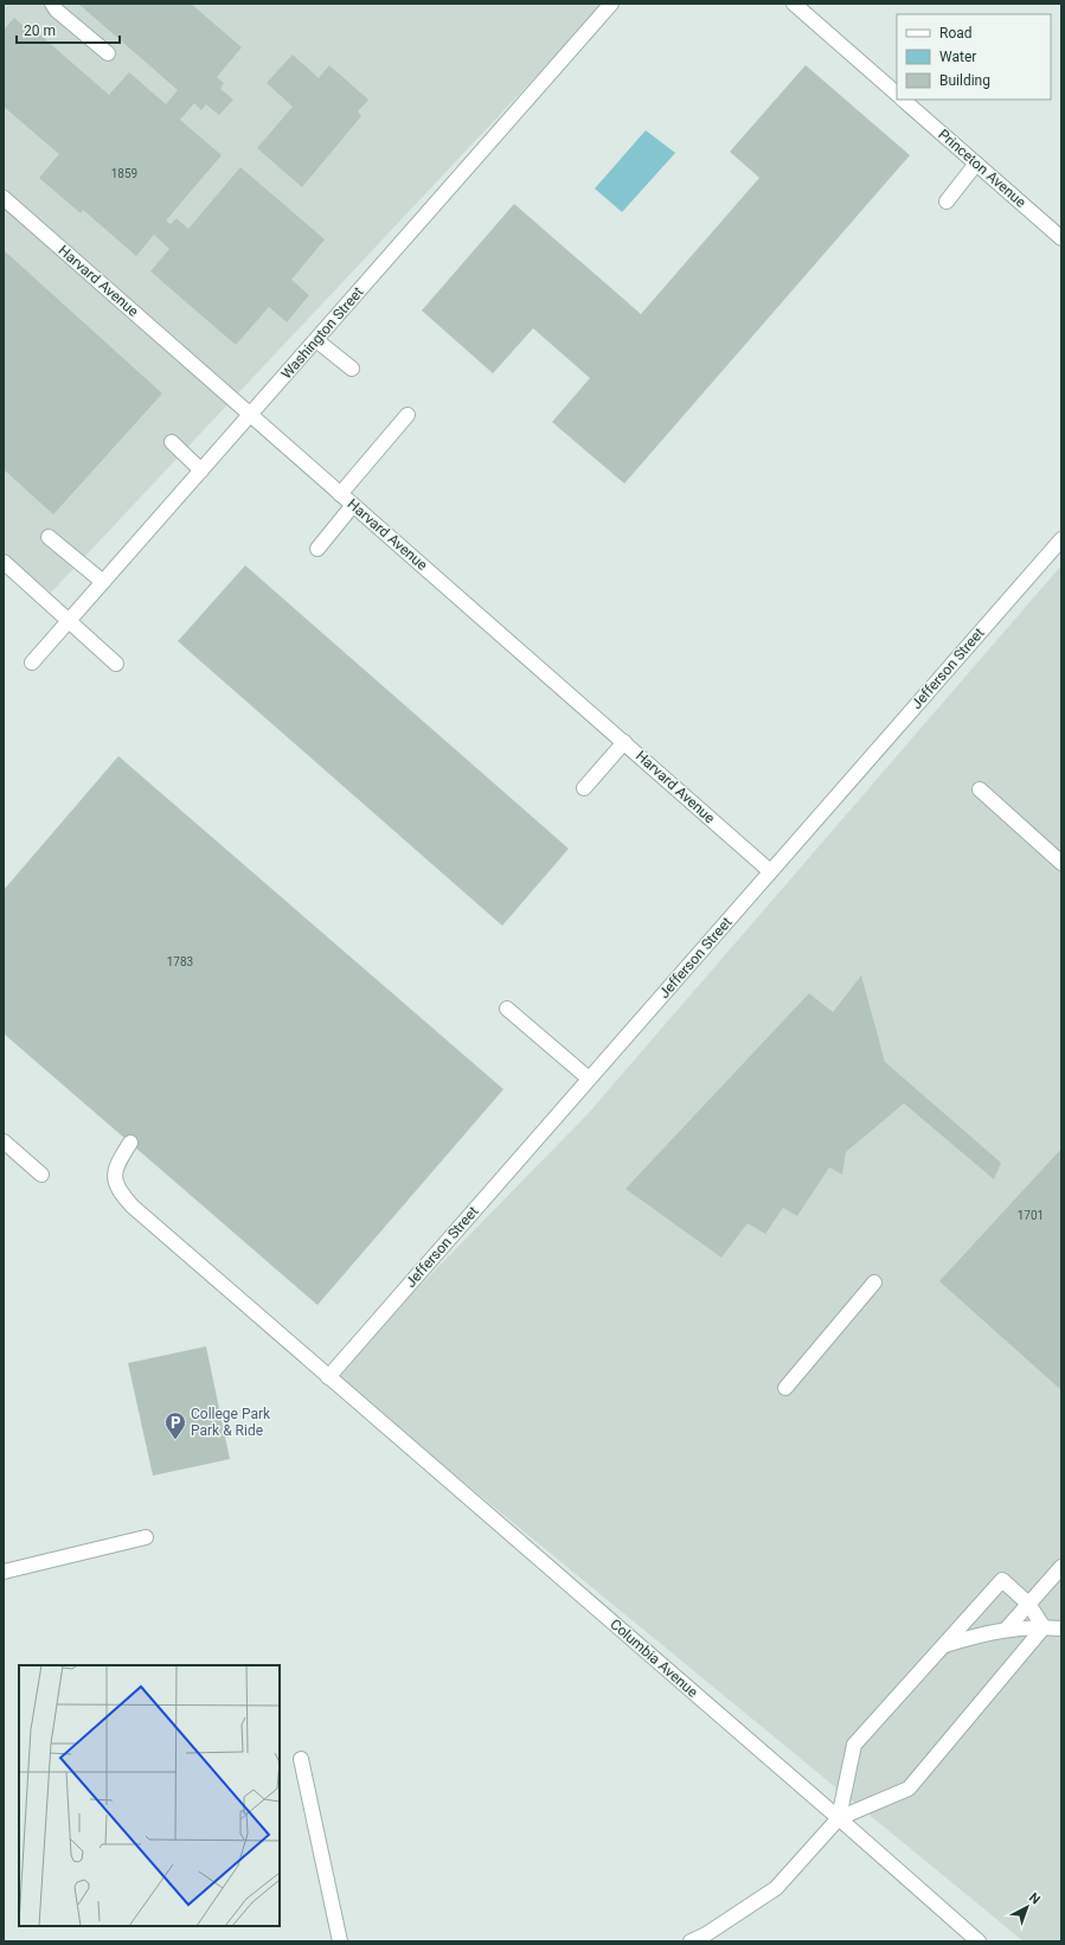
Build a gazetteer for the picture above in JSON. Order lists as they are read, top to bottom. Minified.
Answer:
{"streets":{"street":["Princeton Avenue","Harvard Avenue","Washington Street","Jefferson Street","Columbia Avenue"]},"crossings":[["Harvard Avenue","Washington Street"],["Harvard Avenue","Jefferson Street"],["Jefferson Street","Columbia Avenue"]],"places":{"parking":["College Park Park & Ride"]},"house_numbers":["1859","1783","1701"],"legend":["Road","Water","Building"],"scale_bar":"20 m","north":"top right"}
